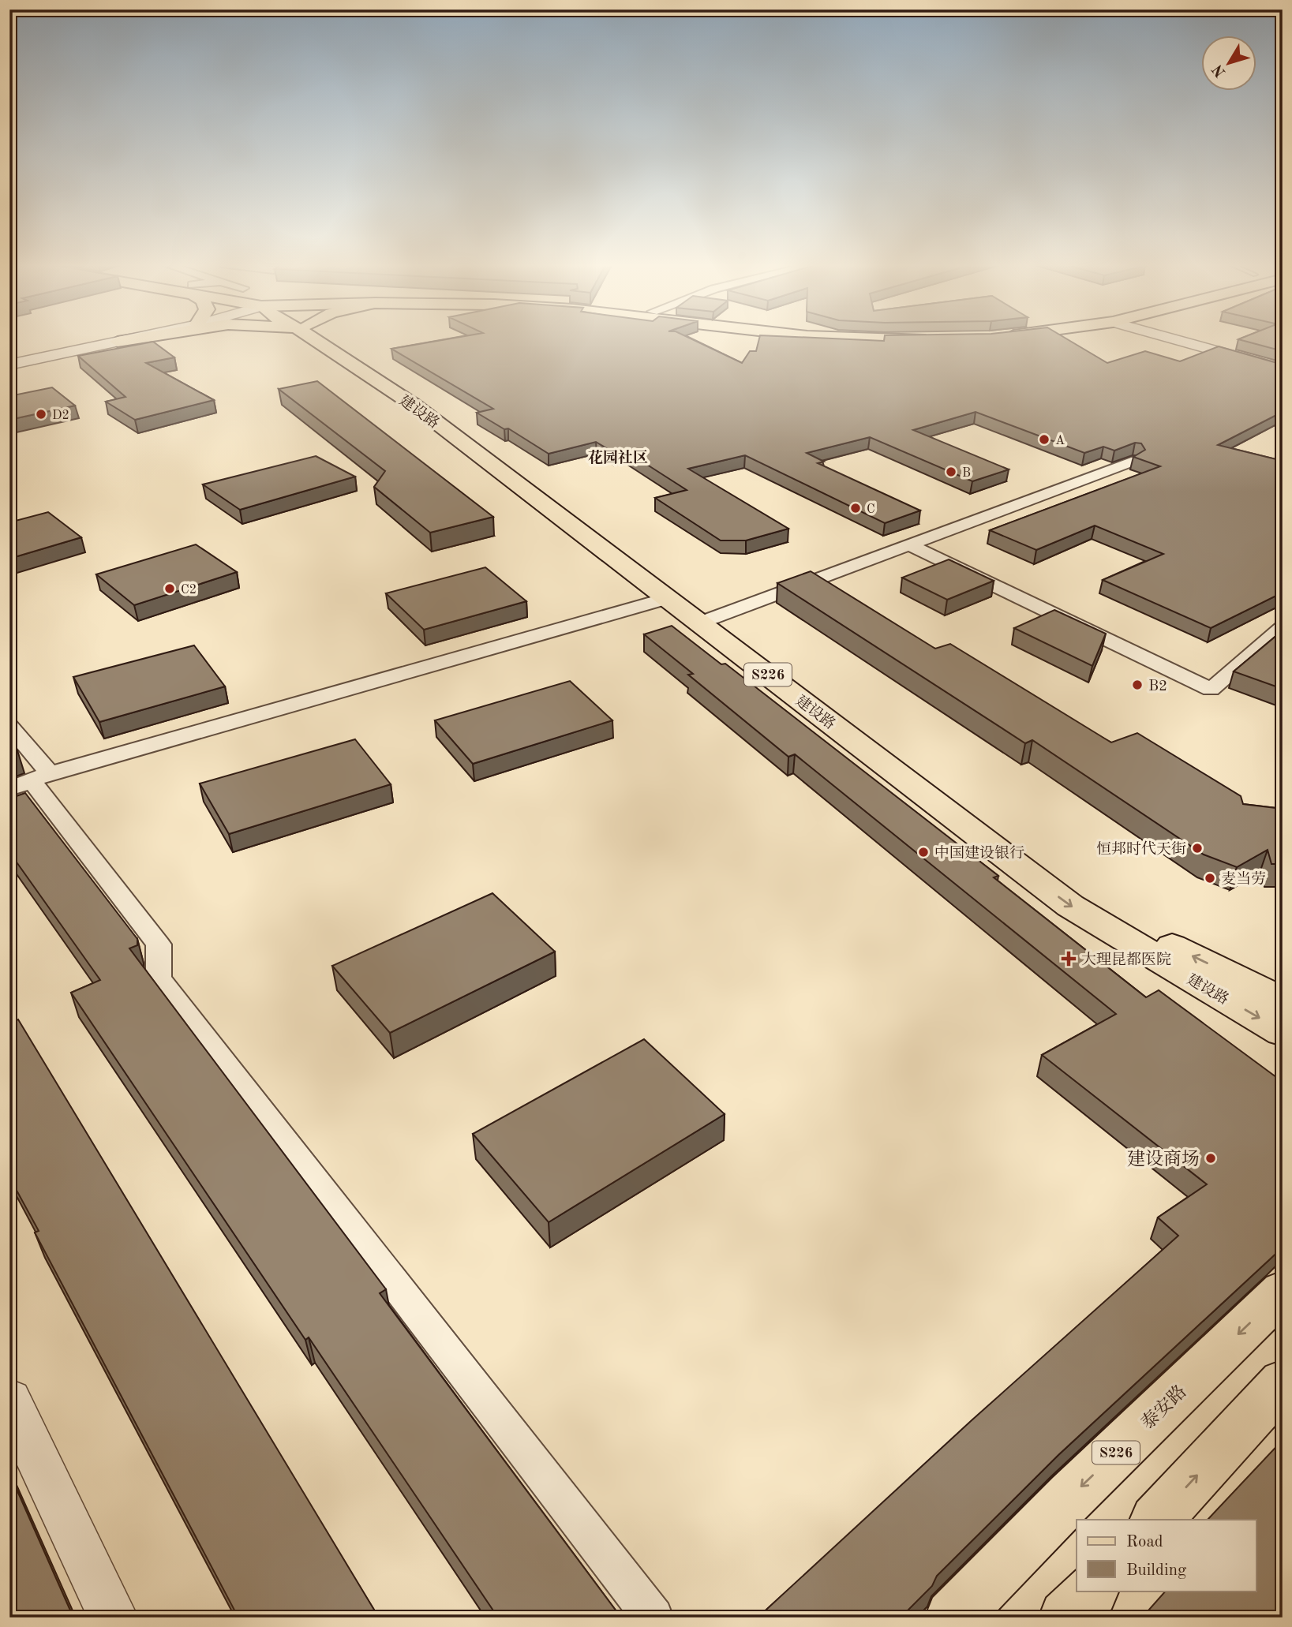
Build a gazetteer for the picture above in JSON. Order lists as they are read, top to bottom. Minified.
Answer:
{"streets":{"main road":["建设路","S226","泰安路"]},"districts":["花园社区"],"places":{"other":["D2","A","B","C","C2","B2","恒邦时代天街","中国建设银行","麦当劳","建设商场"],"health":["大理昆都医院"]},"legend":["Road","Building"],"north":"bottom left"}
